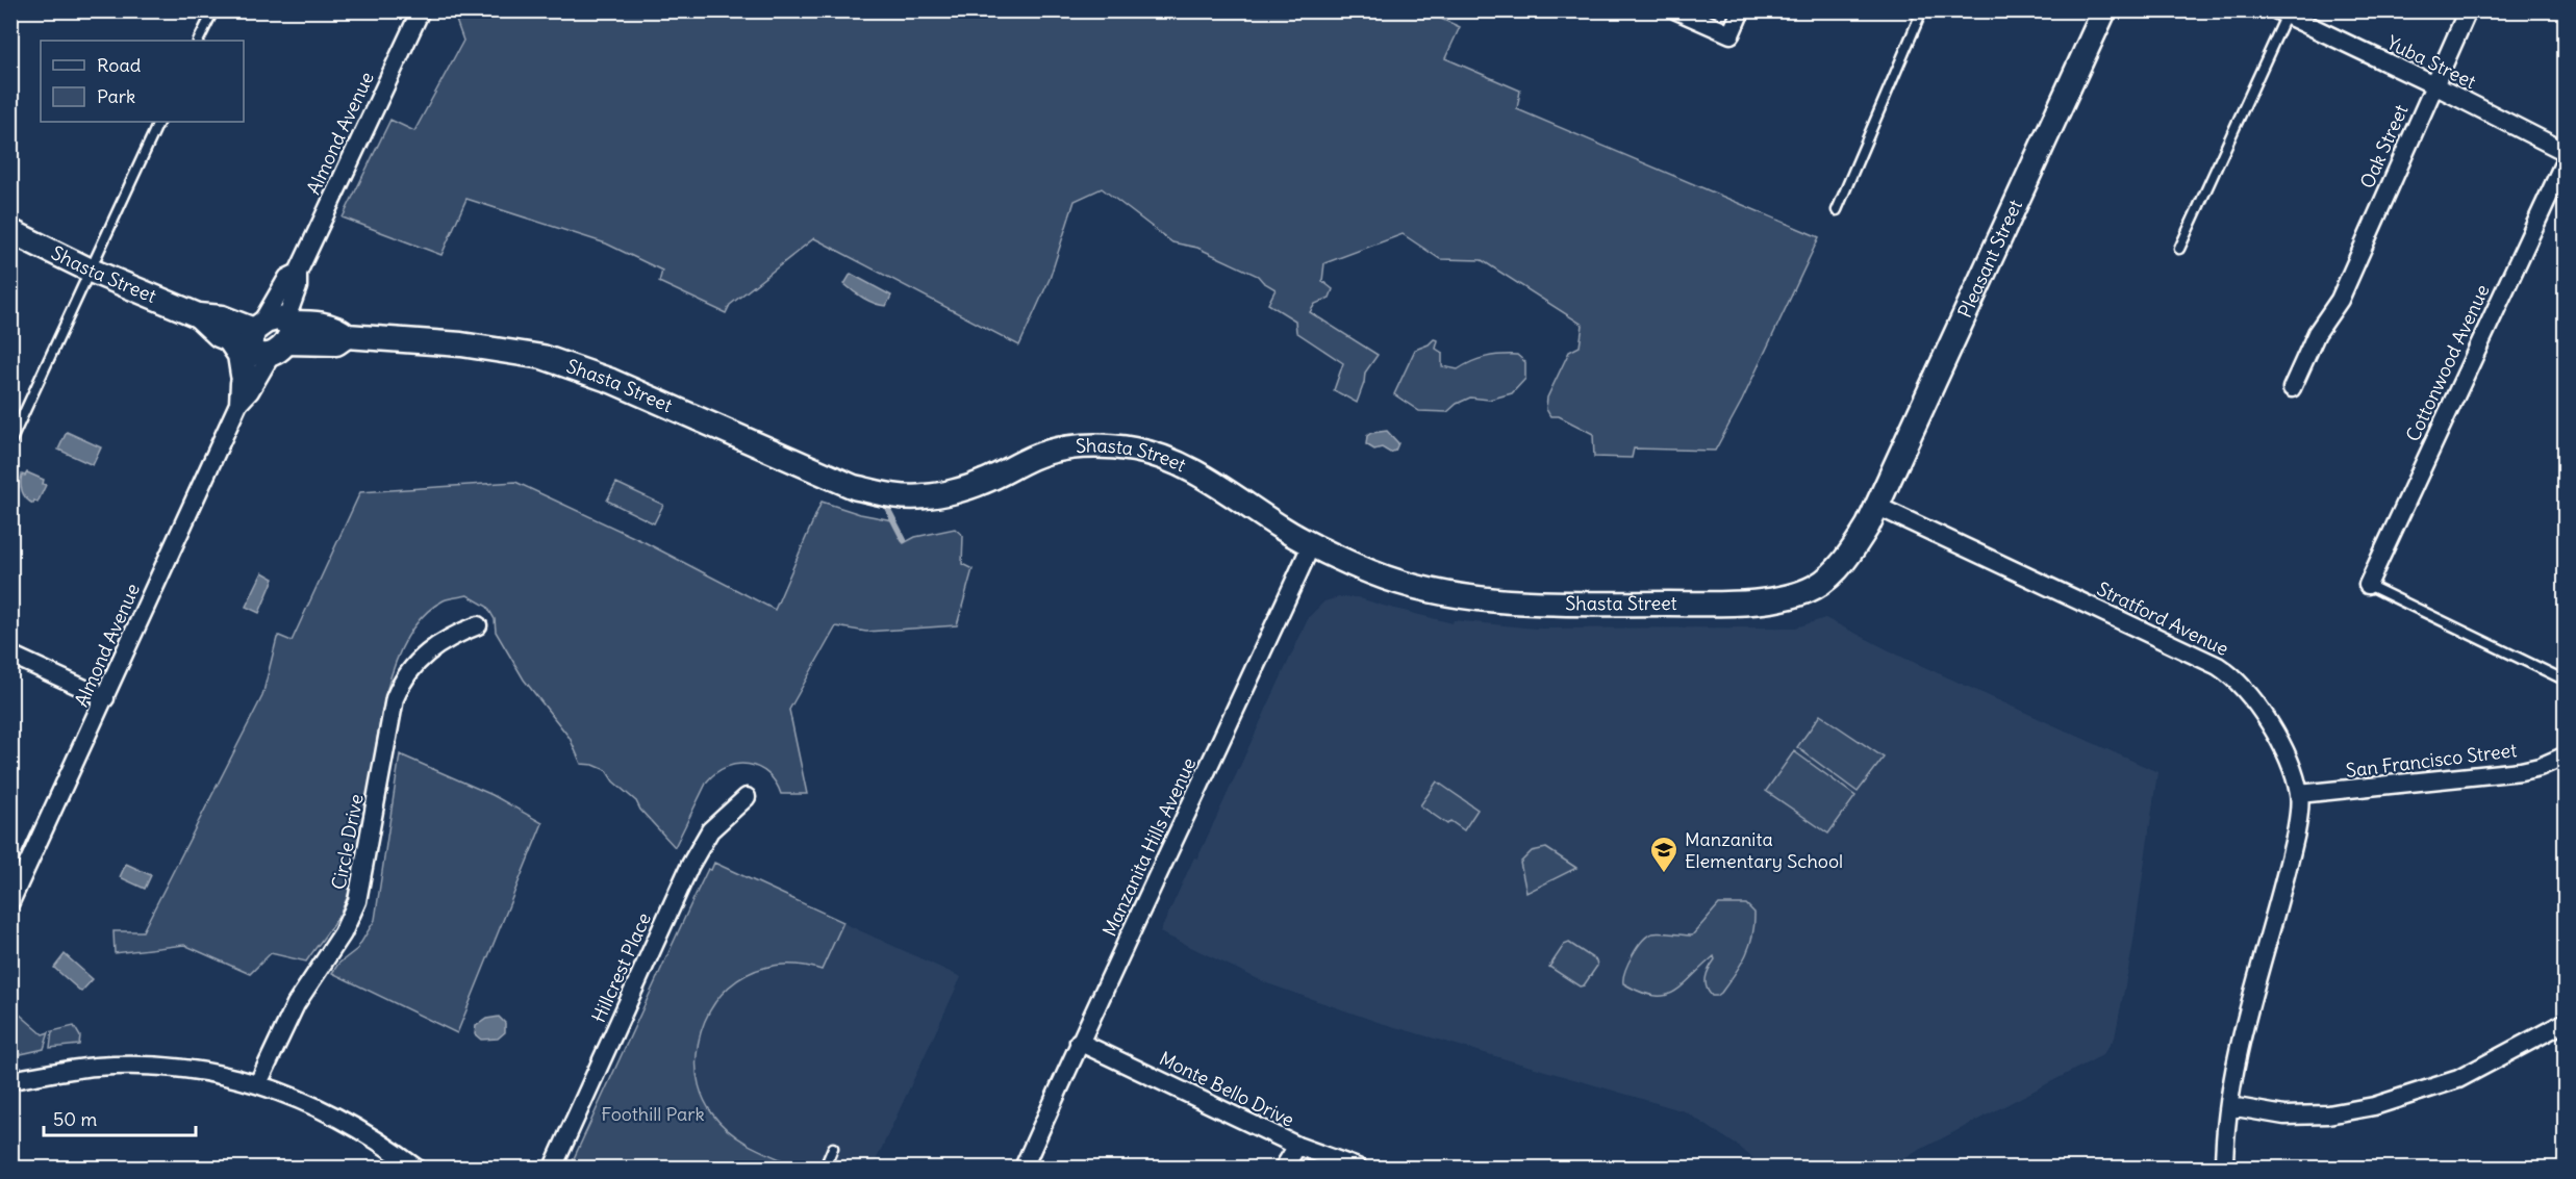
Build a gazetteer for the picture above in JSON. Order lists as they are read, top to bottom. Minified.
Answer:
{"streets":{"street":["Yuba Street","Almond Avenue","Oak Street","Pleasant Street","Shasta Street","Cottonwood Avenue","Stratford Avenue","San Francisco Street","Circle Drive","Manzanita Hills Avenue","Hillcrest Place","Monte Bello Drive"]},"crossings":[["Yuba Street","Oak Street"],["Almond Avenue","Shasta Street"],["Pleasant Street","Shasta Street"],["Pleasant Street","Stratford Avenue"],["Shasta Street","Stratford Avenue"],["Shasta Street","Manzanita Hills Avenue"],["Stratford Avenue","San Francisco Street"],["Manzanita Hills Avenue","Monte Bello Drive"]],"parks":["Foothill Park"],"places":{"school or university":["Manzanita Elementary School"]},"legend":["Road","Park"],"scale_bar":"50 m"}
